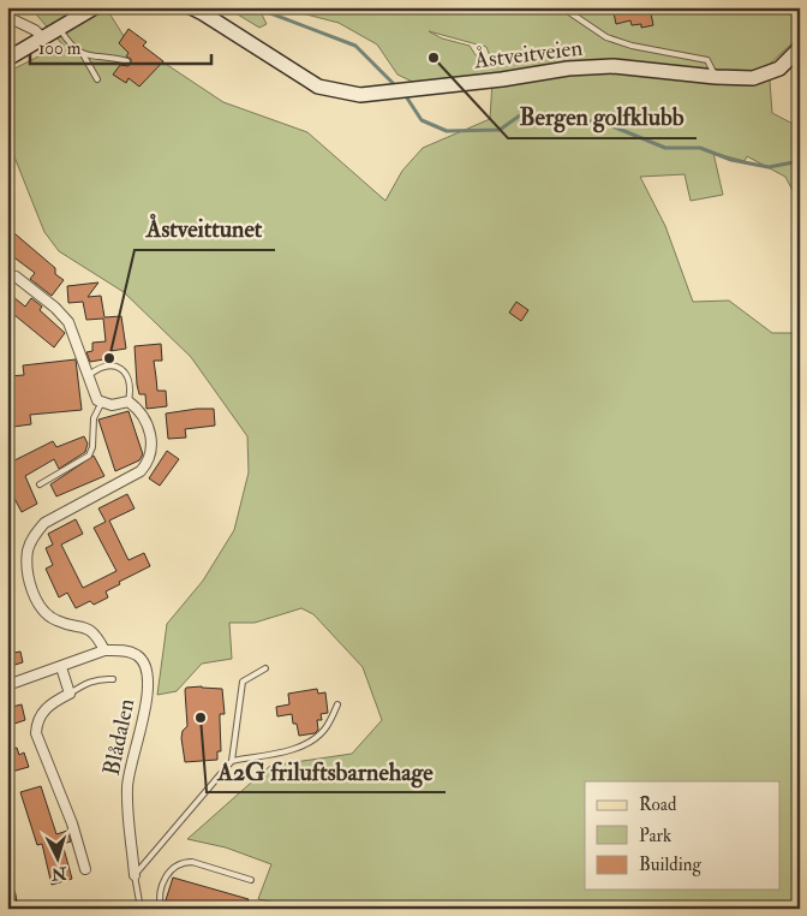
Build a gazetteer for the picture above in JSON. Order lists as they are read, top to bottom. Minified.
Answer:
{"streets":{"street":["Åstveitveien","Blådalen"]},"places":["Bergen golfklubb","Åstveittunet","A2G friluftsbarnehage"],"legend":["Road","Park","Building"],"scale_bar":"100 m","north":"bottom"}
